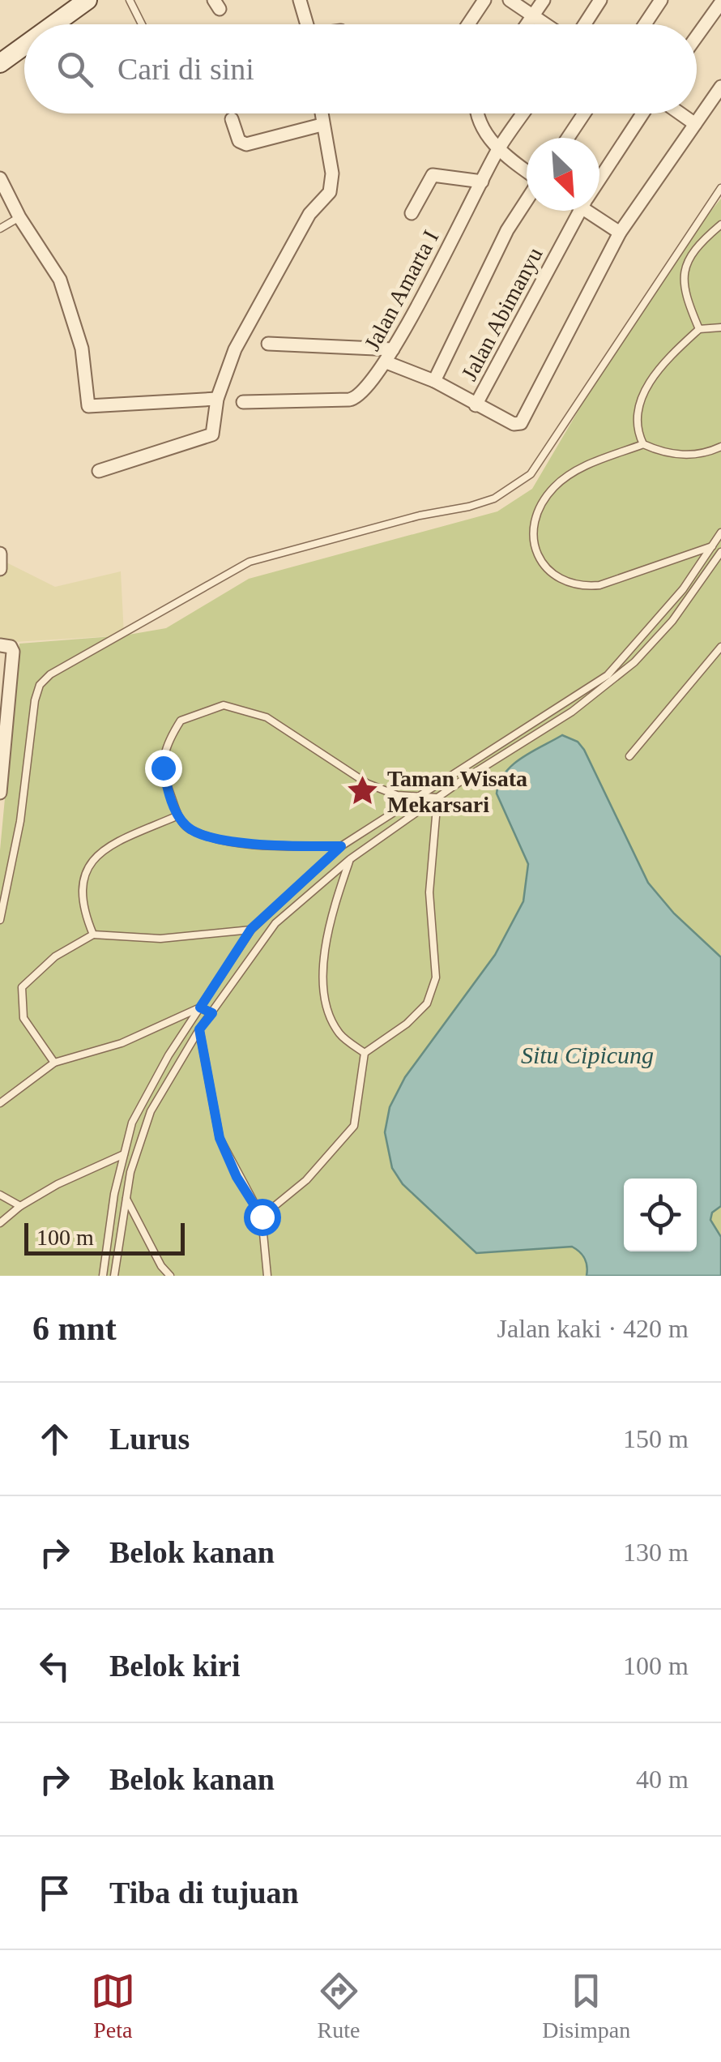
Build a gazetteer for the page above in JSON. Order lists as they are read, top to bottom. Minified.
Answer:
{"streets":{"street":["Jalan Amarta I","Jalan Abimanyu"]},"water":["Situ Cipicung"],"places":{"place":["Taman Wisata Mekarsari"]},"scale_bar":"100 m","north":"bottom right","page":{"search":"Cari di sini","scale":"100 m","heading":["6 mnt","Jalan kaki · 420 m"],"list":[["Lurus","150 m"],["Belok kanan","130 m"],["Belok kiri","100 m"],["Belok kanan","40 m"],"Tiba di tujuan"],"nav":["Peta","Rute","Disimpan"]}}
